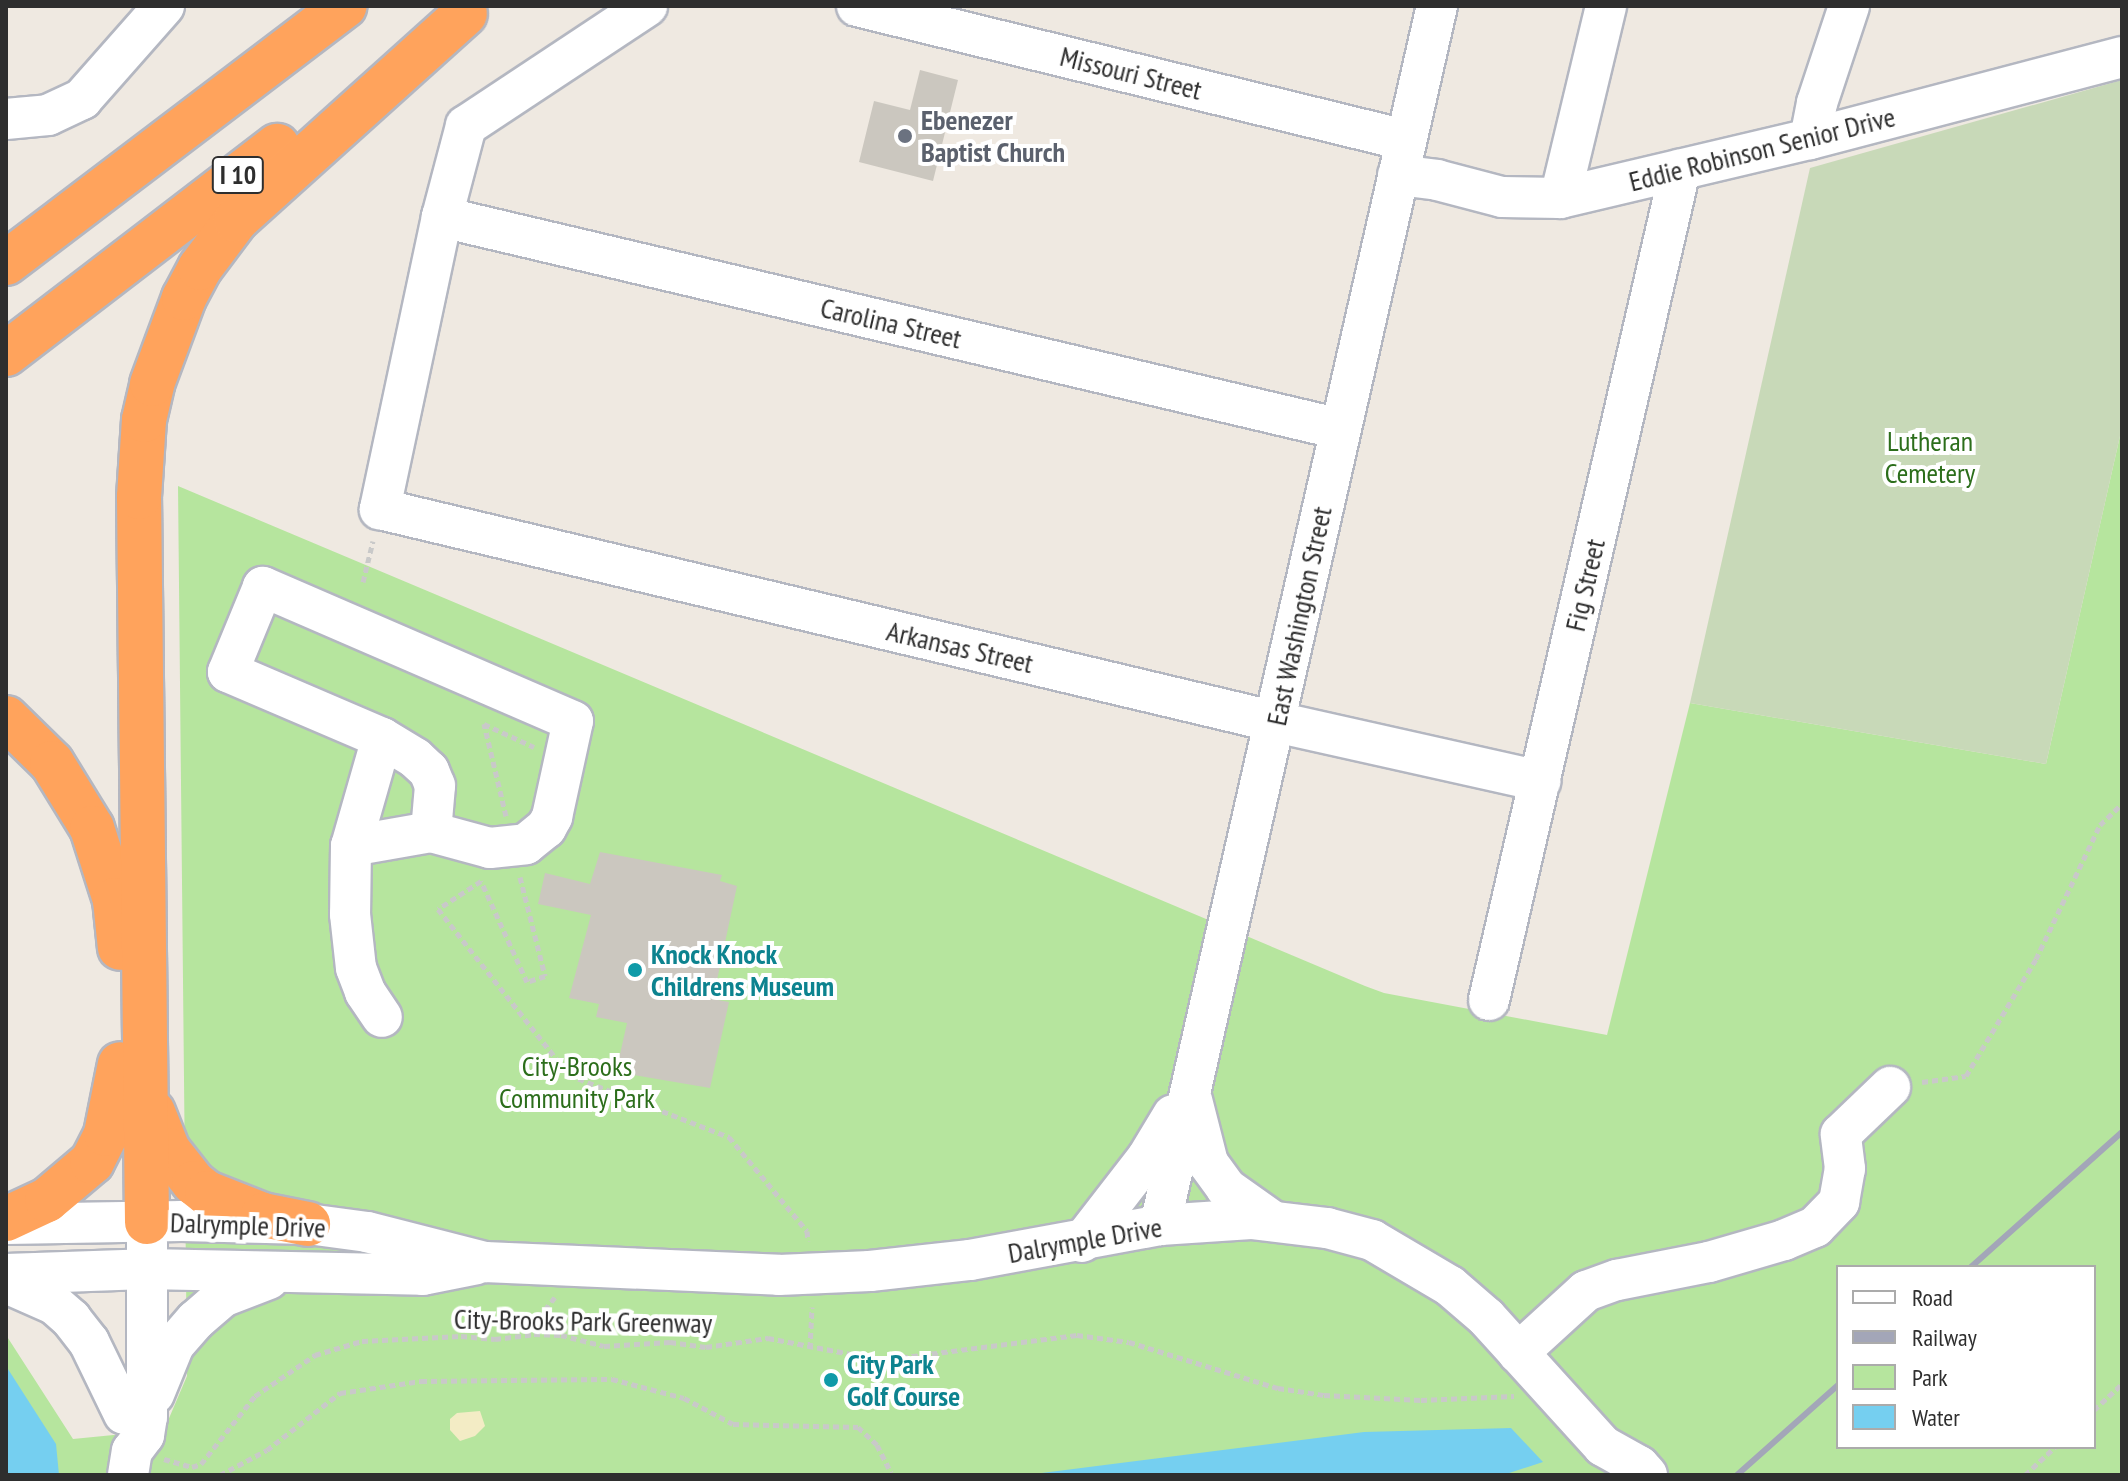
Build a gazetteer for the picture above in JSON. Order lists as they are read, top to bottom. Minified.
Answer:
{"streets":{"highway":["I 10"],"street":["Missouri Street","Eddie Robinson Senior Drive","Carolina Street","Fig Street","East Washington Street","Arkansas Street","Dalrymple Drive"],"path":["City-Brooks Park Greenway"]},"crossings":[["Missouri Street","Eddie Robinson Senior Drive"],["Missouri Street","East Washington Street"],["Eddie Robinson Senior Drive","Fig Street"],["Eddie Robinson Senior Drive","East Washington Street"],["Carolina Street","East Washington Street"],["Fig Street","Arkansas Street"],["East Washington Street","Arkansas Street"],["East Washington Street","Dalrymple Drive"]],"parks":["Lutheran Cemetery","City-Brooks Community Park"],"places":["Ebenezer Baptist Church","Knock Knock Childrens Museum","City Park Golf Course"],"legend":["Road","Railway","Park","Water"]}
